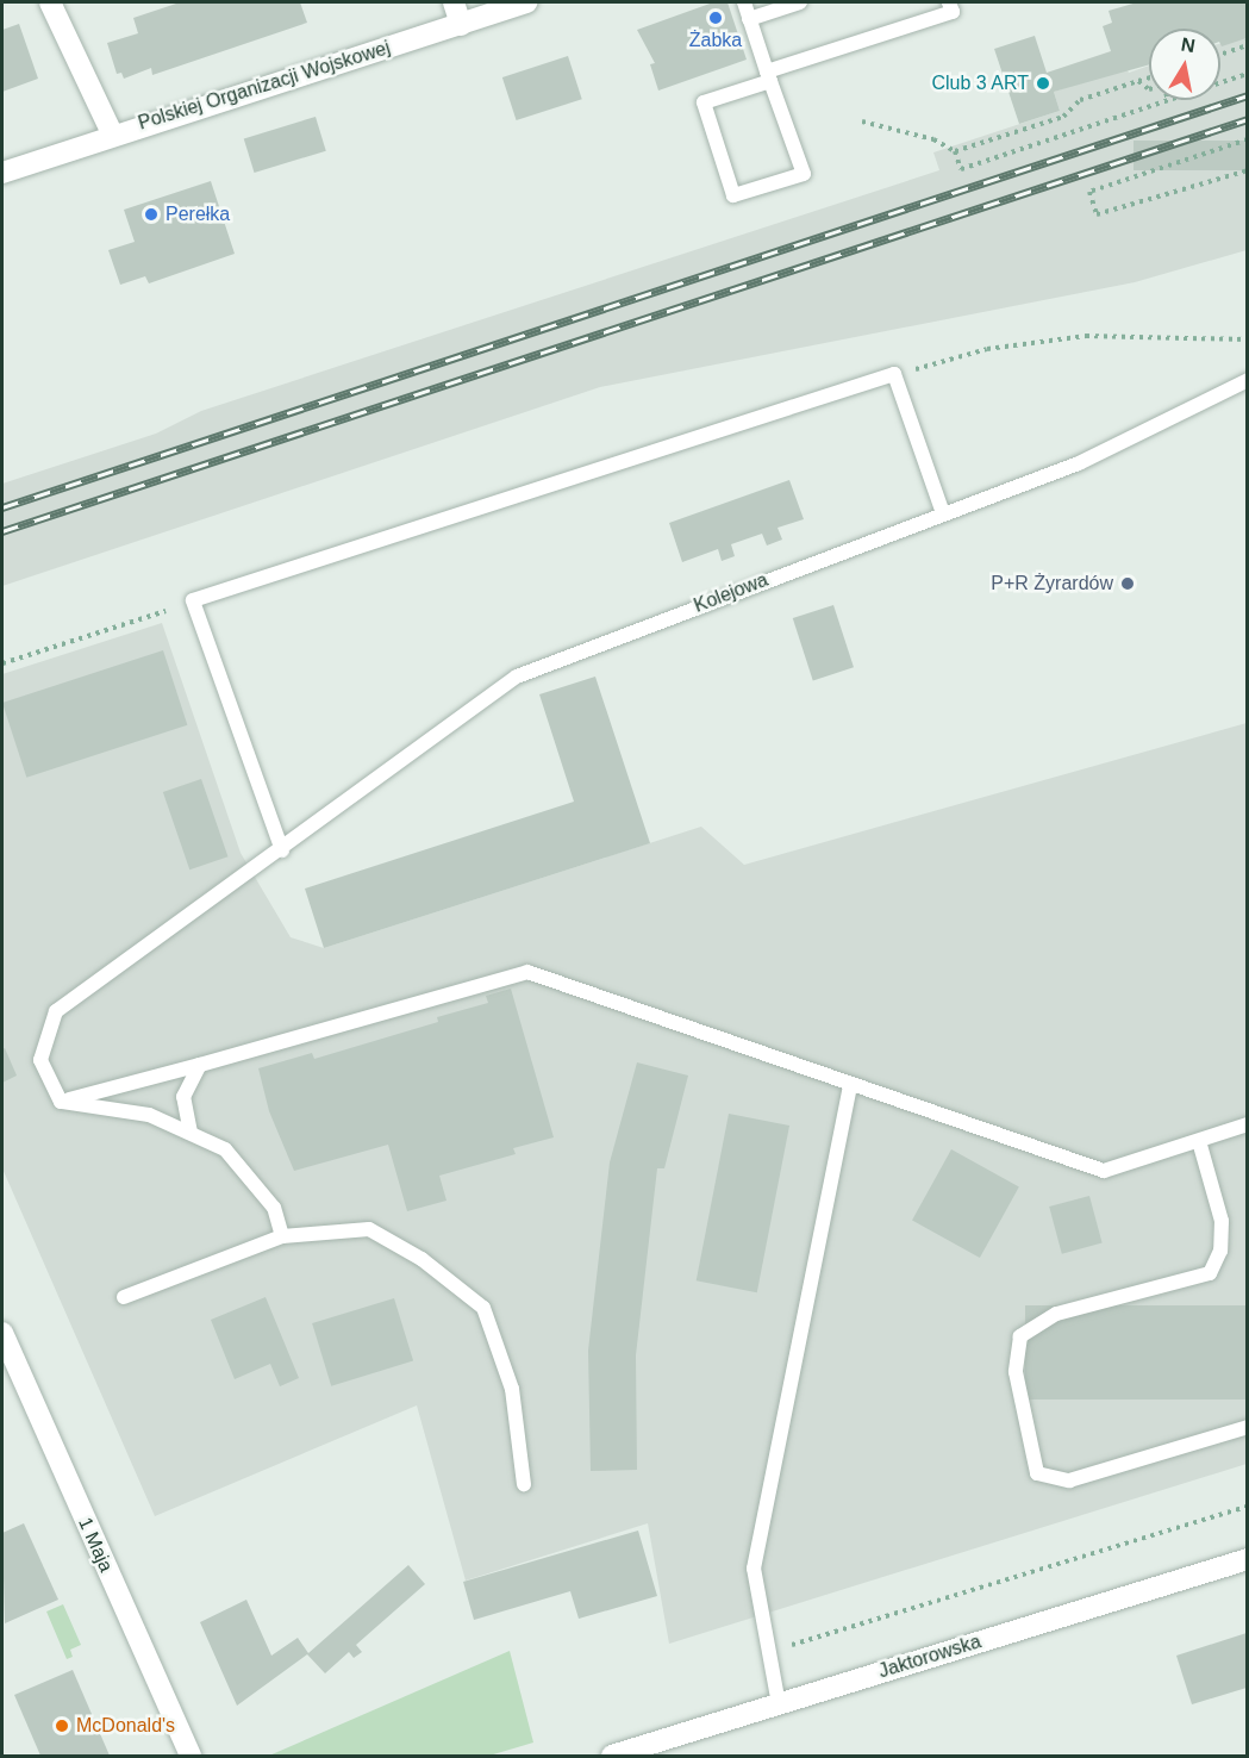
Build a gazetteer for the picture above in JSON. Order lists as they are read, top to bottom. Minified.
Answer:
{"streets":{"street":["Polskiej Organizacji Wojskowej","1 Maja","Jaktorowska"],"lane":["Kolejowa"]},"places":["Żabka","Club 3 ART","Perełka","P+R Żyrardów","McDonald's"],"north":"top"}
